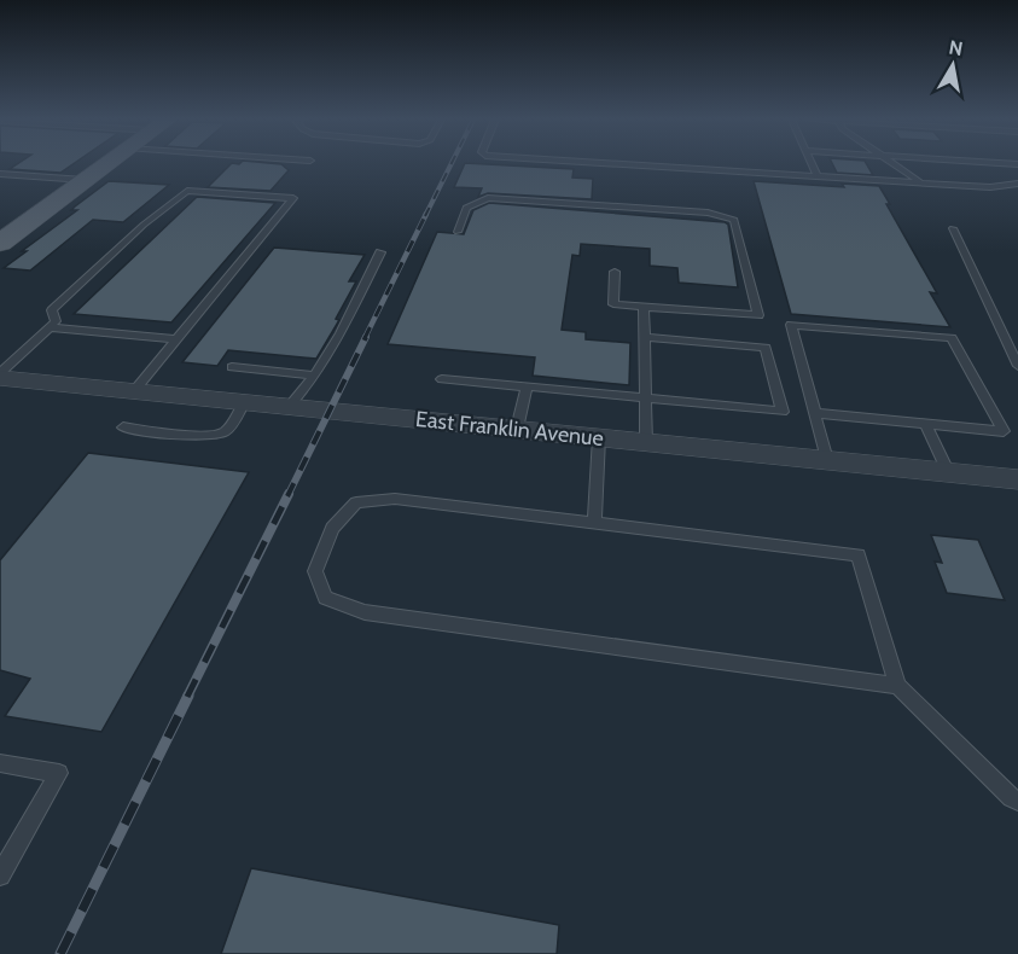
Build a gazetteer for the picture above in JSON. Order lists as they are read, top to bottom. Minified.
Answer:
{"streets":{"street":["East Franklin Avenue"]},"north":"top"}
